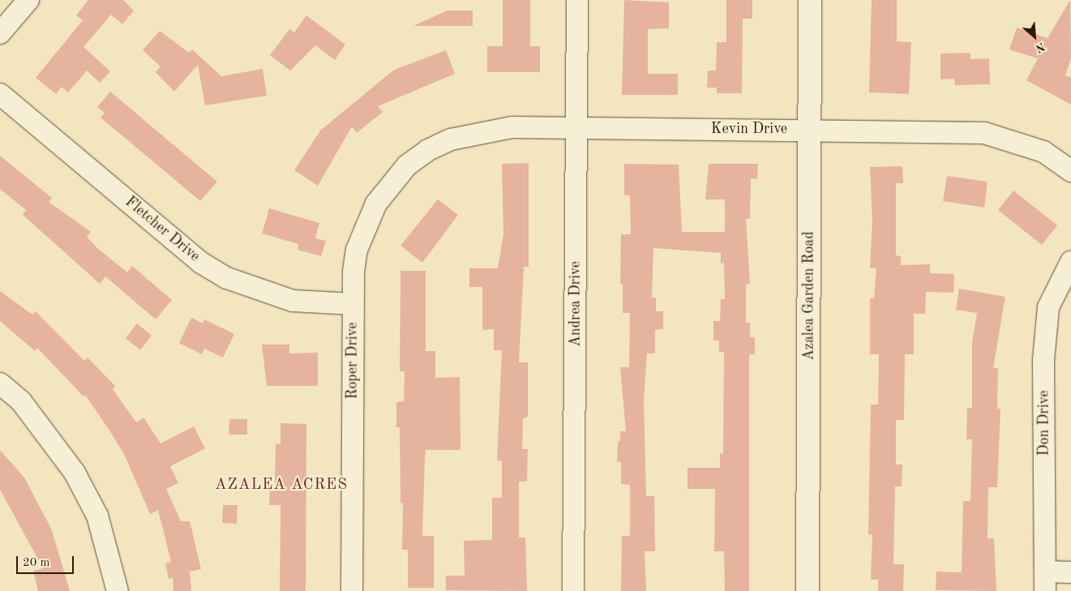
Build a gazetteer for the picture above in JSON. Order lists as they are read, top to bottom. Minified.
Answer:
{"streets":{"main road":["Azalea Garden Road"],"street":["Kevin Drive","Fletcher Drive","Andrea Drive","Roper Drive","Don Drive"]},"crossings":[["Kevin Drive","Azalea Garden Road"],["Kevin Drive","Andrea Drive"],["Kevin Drive","Roper Drive"],["Fletcher Drive","Roper Drive"]],"districts":["AZALEA ACRES"],"scale_bar":"20 m","north":"bottom right"}
